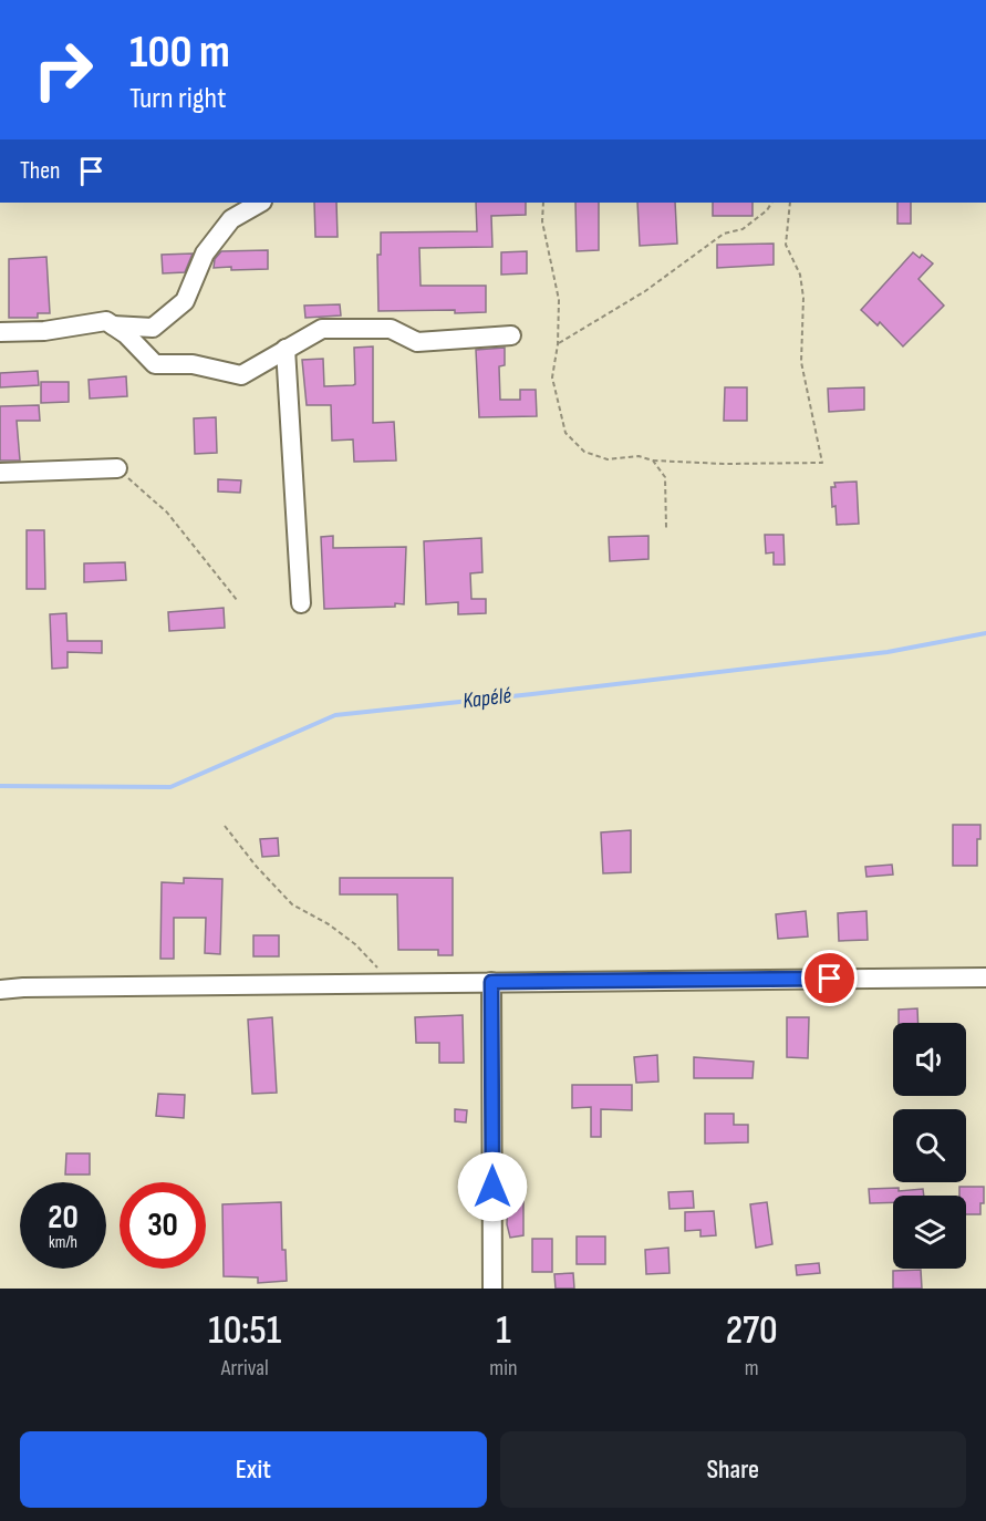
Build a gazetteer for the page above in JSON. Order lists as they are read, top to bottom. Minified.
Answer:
{"water":["Kapélé"],"page":{"turn":["100 m","Turn right"],"then":"Then","speed":"20 km/h","limit":"30","eta":["10:51","Arrival","1","min","270","m"],"buttons":["Exit","Share"]}}
